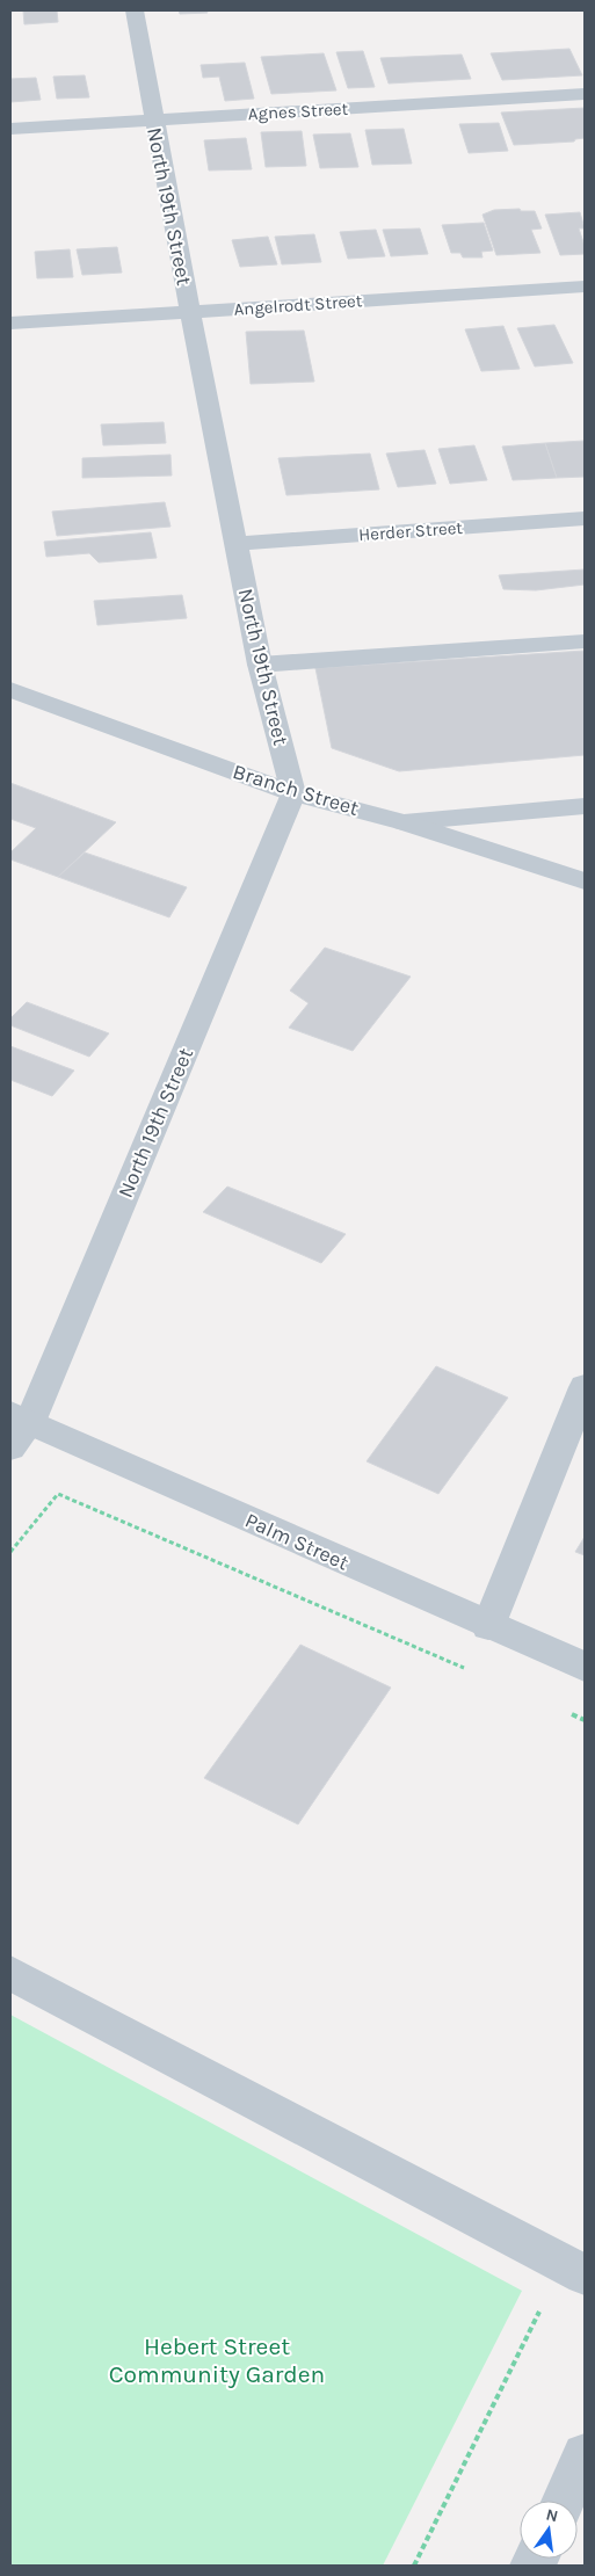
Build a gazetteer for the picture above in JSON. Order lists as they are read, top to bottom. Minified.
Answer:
{"streets":{"street":["Agnes Street","North 19th Street","Angelrodt Street","Herder Street","Branch Street","Palm Street"]},"crossings":[["Agnes Street","North 19th Street"],["North 19th Street","Angelrodt Street"],["North 19th Street","Herder Street"],["North 19th Street","Branch Street"],["North 19th Street","Palm Street"]],"parks":["Hebert Street Community Garden"],"north":"top"}
